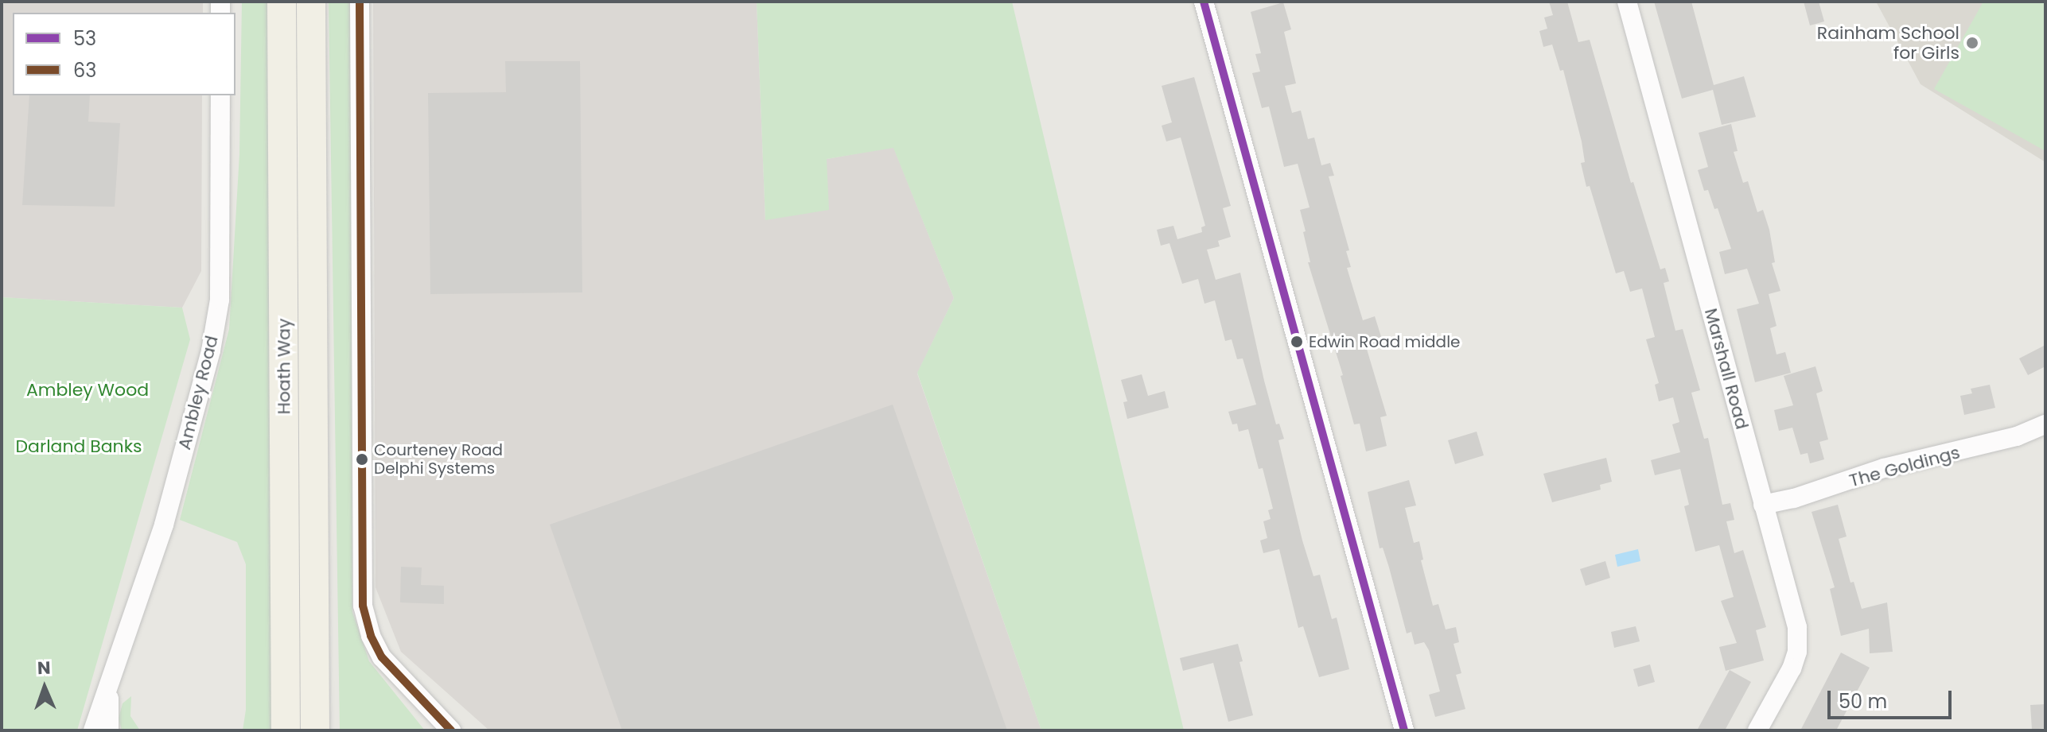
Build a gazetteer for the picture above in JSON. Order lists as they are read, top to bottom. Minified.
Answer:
{"streets":{"main road":["Hoath Way"],"street":["Marshall Road","Ambley Road","The Goldings"]},"crossings":[["Marshall Road","The Goldings"]],"parks":["Ambley Wood","Darland Banks"],"places":["Rainham School for Girls","Edwin Road middle","Courteney Road Delphi Systems"],"lines":["transit line 53","transit line 63"],"legend":["53","63"],"scale_bar":"50 m","north":"top"}
